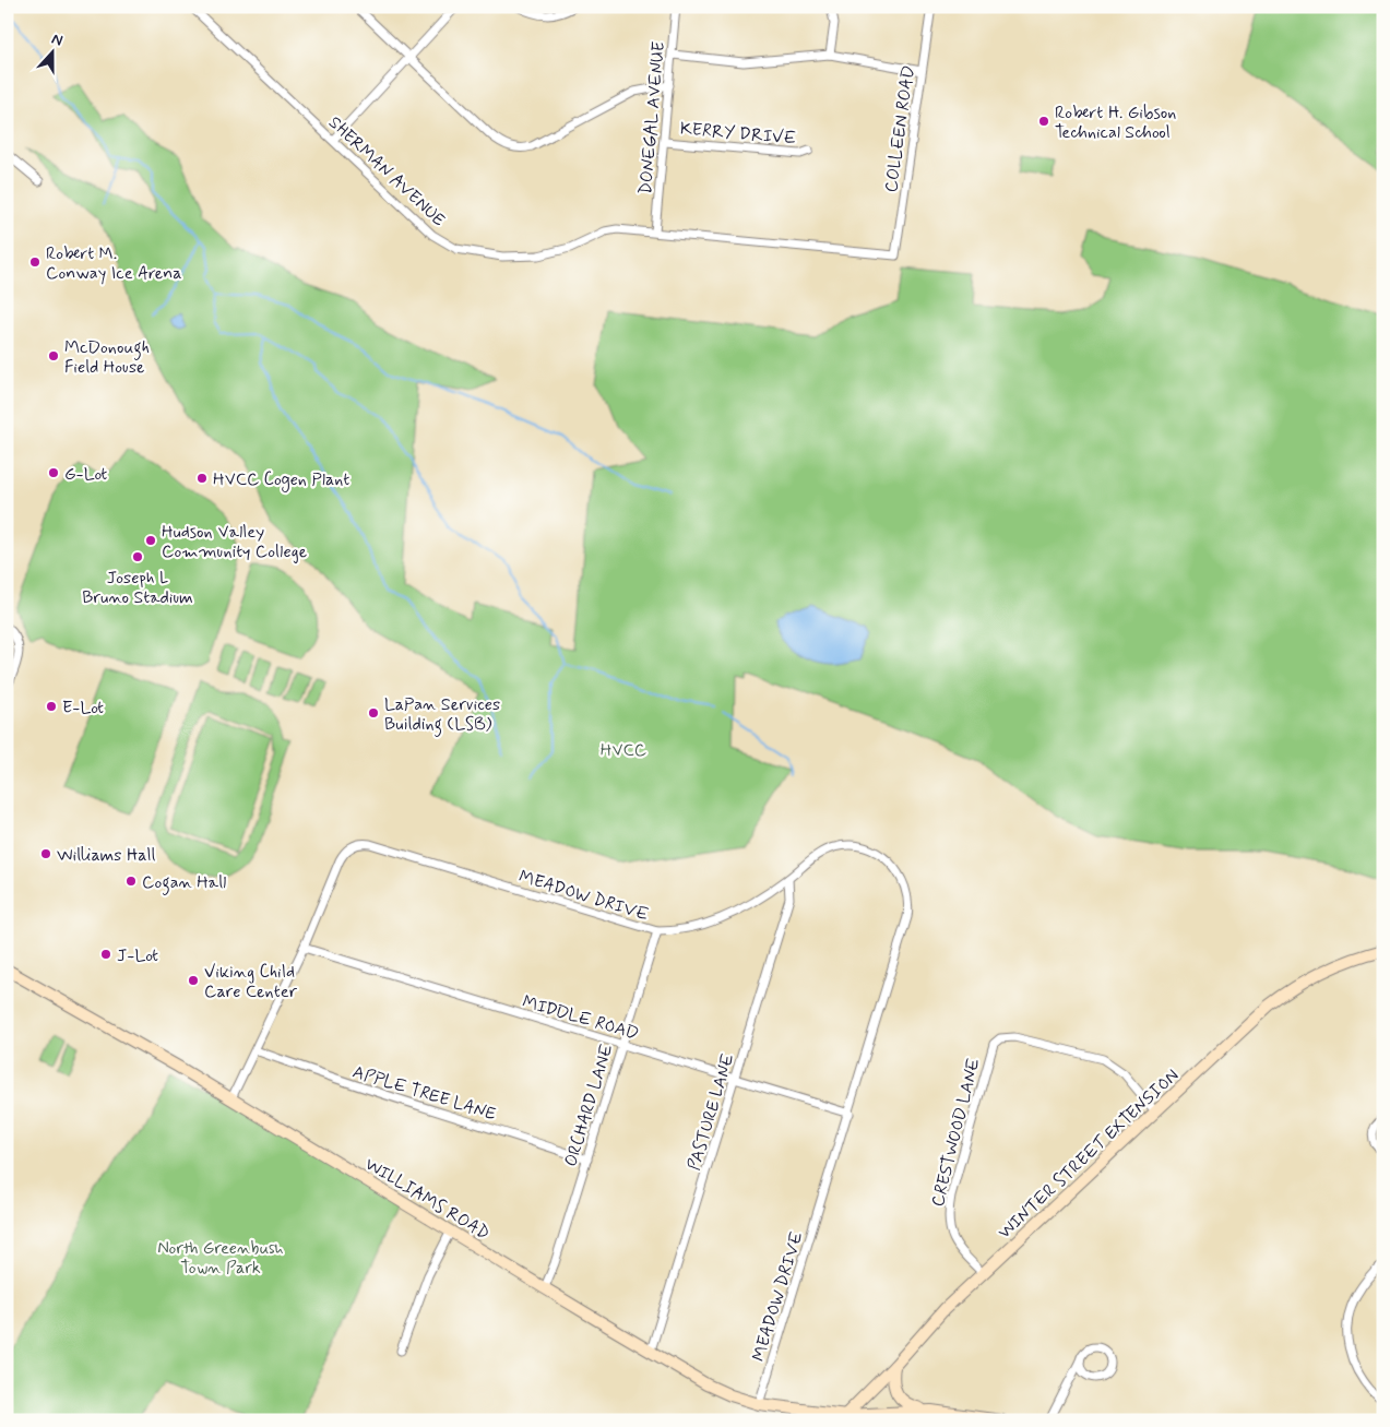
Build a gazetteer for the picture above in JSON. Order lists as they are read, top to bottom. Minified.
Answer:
{"streets":{"main road":["WINTER STREET EXTENSION","WILLIAMS ROAD"],"street":["DONEGAL AVENUE","COLLEEN ROAD","KERRY DRIVE","SHERMAN AVENUE","MEADOW DRIVE","MIDDLE ROAD","APPLE TREE LANE","ORCHARD LANE","PASTURE LANE","CRESTWOOD LANE"]},"crossings":[["DONEGAL AVENUE","KERRY DRIVE"],["DONEGAL AVENUE","SHERMAN AVENUE"],["COLLEEN ROAD","SHERMAN AVENUE"],["MEADOW DRIVE","MIDDLE ROAD"],["MEADOW DRIVE","APPLE TREE LANE"],["MEADOW DRIVE","ORCHARD LANE"],["MEADOW DRIVE","PASTURE LANE"],["MEADOW DRIVE","WILLIAMS ROAD"],["MIDDLE ROAD","ORCHARD LANE"],["MIDDLE ROAD","PASTURE LANE"],["APPLE TREE LANE","ORCHARD LANE"],["ORCHARD LANE","WILLIAMS ROAD"],["PASTURE LANE","WILLIAMS ROAD"],["CRESTWOOD LANE","WINTER STREET EXTENSION"],["WINTER STREET EXTENSION","WILLIAMS ROAD"]],"parks":["HVCC","North Greenbush Town Park"],"places":["Robert H. Gibson Technical School","Robert M. Conway Ice Arena","McDonough Field House","G-Lot","HVCC Cogen Plant","Hudson Valley Community College","Joseph L Bruno Stadium","E-Lot","LaPan Services Building (LSB)","Williams Hall","Cogan Hall","J-Lot","Viking Child Care Center"],"north":"top"}
